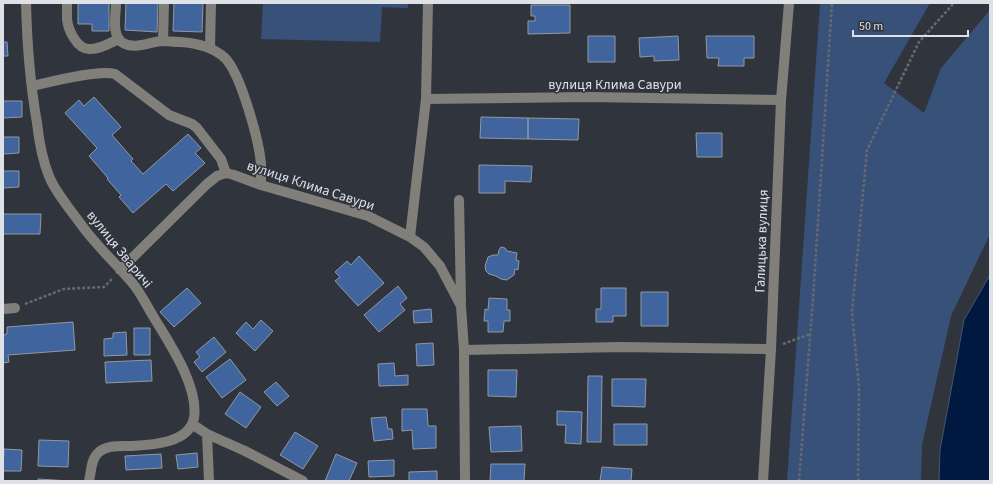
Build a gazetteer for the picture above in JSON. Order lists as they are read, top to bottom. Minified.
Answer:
{"streets":{"street":["вулиця Клима Савури","Галицька вулиця","вулиця Зваричі"]},"crossings":[["вулиця Клима Савури","Галицька вулиця"],["вулиця Клима Савури","вулиця Зваричі"]],"scale_bar":"50 m"}
